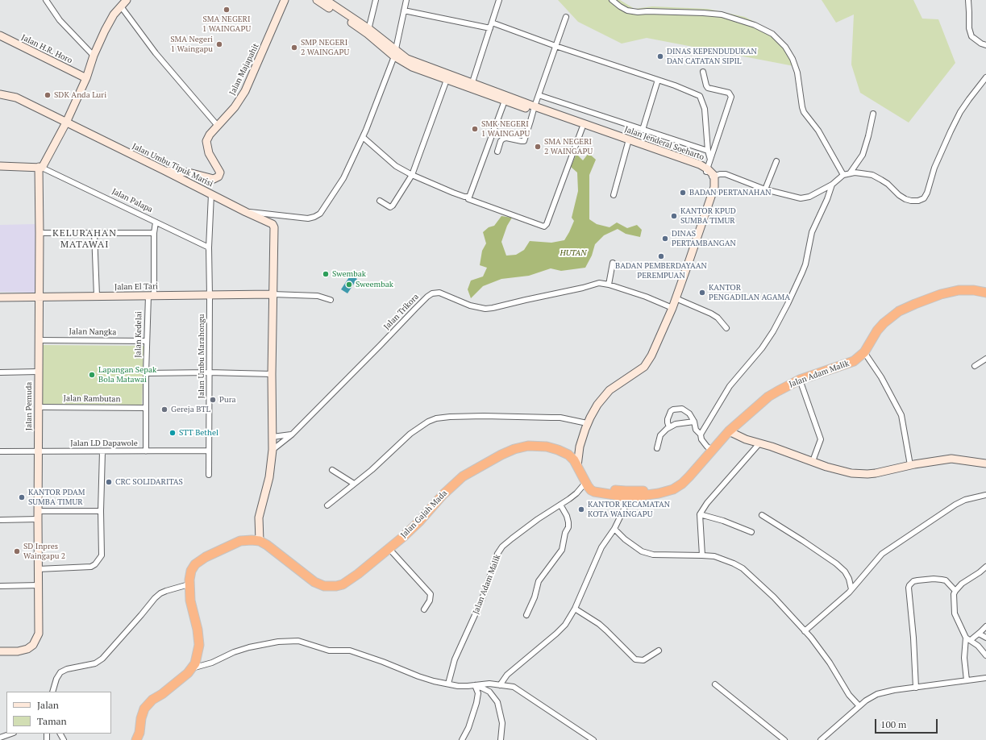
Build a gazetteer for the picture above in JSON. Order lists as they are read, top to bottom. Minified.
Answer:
{"streets":{"highway":["Jalan Adam Malik","Jalan Gajah Mada"],"street":["Jalan H.R. Horo","Jalan Majapahit","Jalan Jenderal Soeharto","Jalan Umbu Tipuk Marisi","Jalan Palapa","Jalan El Tari","Jalan Trikora","Jalan Nangka","Jalan Kedelai","Jalan Umbu Marahongu","Jalan Rambutan","Jalan Pemuda","Jalan LD Dapawole"]},"crossings":[["Jalan Majapahit","Jalan Umbu Tipuk Marisi"],["Jalan Umbu Tipuk Marisi","Jalan El Tari"],["Jalan Umbu Tipuk Marisi","Jalan Trikora"],["Jalan Umbu Tipuk Marisi","Jalan Gajah Mada"],["Jalan Palapa","Jalan Kedelai"],["Jalan Palapa","Jalan Pemuda"],["Jalan El Tari","Jalan Kedelai"],["Jalan El Tari","Jalan Umbu Marahongu"],["Jalan El Tari","Jalan Pemuda"],["Jalan Nangka","Jalan Kedelai"],["Jalan Nangka","Jalan Pemuda"],["Jalan Kedelai","Jalan Rambutan"],["Jalan Kedelai","Jalan LD Dapawole"],["Jalan Umbu Marahongu","Jalan LD Dapawole"],["Jalan Adam Malik","Jalan Gajah Mada"],["Jalan Rambutan","Jalan Pemuda"],["Jalan Pemuda","Jalan LD Dapawole"]],"districts":["KELURAHAN MATAWAI"],"parks":["HUTAN"],"places":["SMA NEGERI 1 WAINGAPU","SMA Negeri 1 Waingapu","SMP NEGERI 2 WAINGAPU","DINAS KEPENDUDUKAN DAN CATATAN SIPIL","SDK Anda Luri","SMK NEGERI 1 WAINGAPU","SMA NEGERI 2 WAINGAPU","BADAN PERTANAHAN","KANTOR KPUD SUMBA TIMUR","DINAS PERTAMBANGAN","BADAN PEMBERDAYAAN PEREMPUAN","Swembak","Sweembak","KANTOR PENGADILAN AGAMA","Lapangan Sepak Bola Matawai","Pura","Gereja BTL","STT Bethel","CRC SOLIDARITAS","KANTOR PDAM SUMBA TIMUR","KANTOR KECAMATAN KOTA WAINGAPU","SD Inpres Waingapu 2"],"legend":["Jalan","Taman"],"scale_bar":"100 m"}
